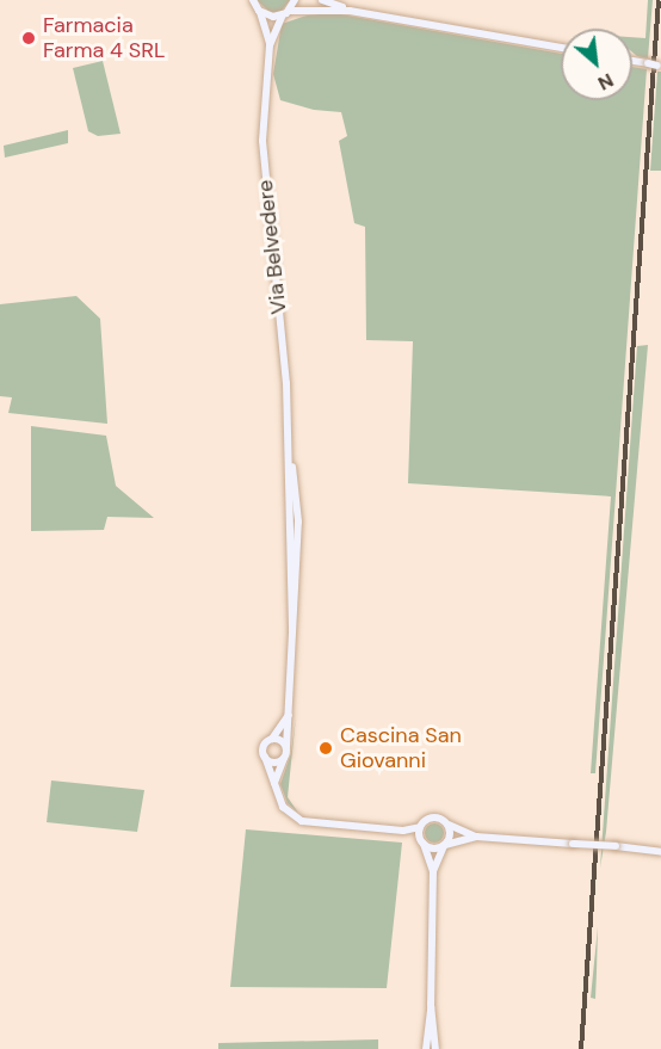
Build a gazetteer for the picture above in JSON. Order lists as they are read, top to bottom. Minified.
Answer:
{"streets":{"street":["Via Belvedere"]},"places":["Farmacia Farma 4 SRL","Cascina San Giovanni"],"north":"bottom right"}
